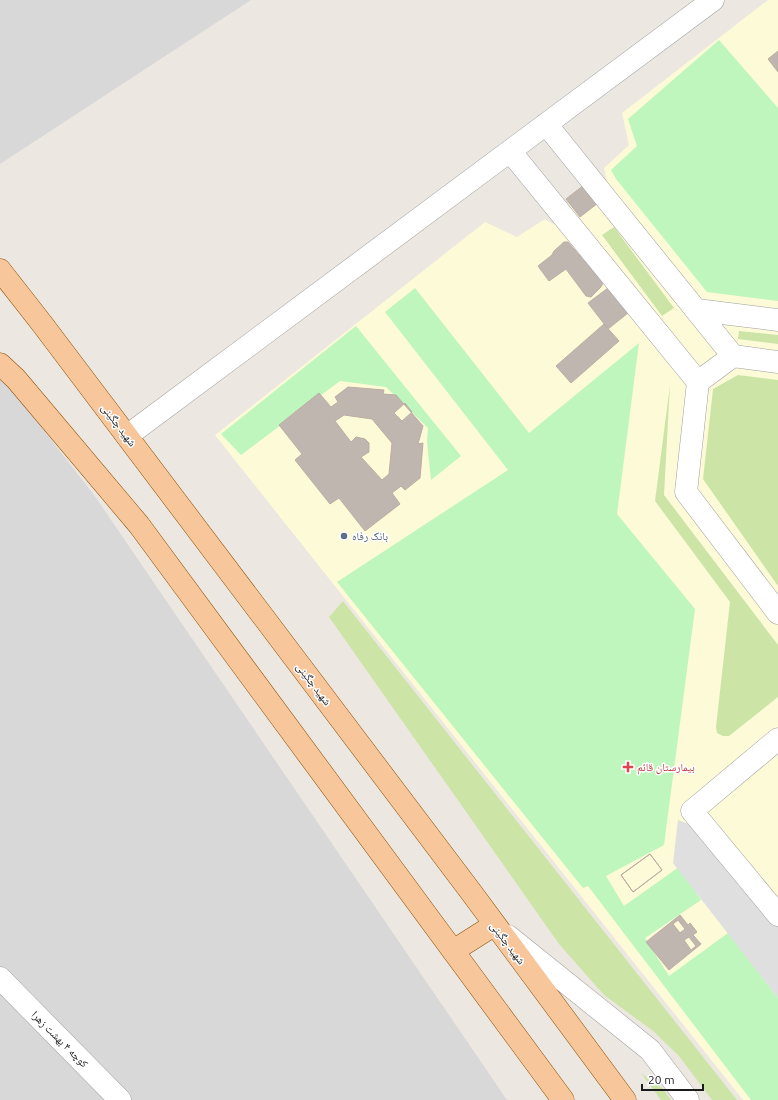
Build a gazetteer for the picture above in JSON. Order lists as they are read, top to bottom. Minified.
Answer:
{"streets":{"main road":["شهید چگینی"],"street":["کوچه ۴ بهشت زهرا"]},"places":{"other":["بانک رفاه"],"health":["بیمارستان قائم"]},"scale_bar":"20 m"}
